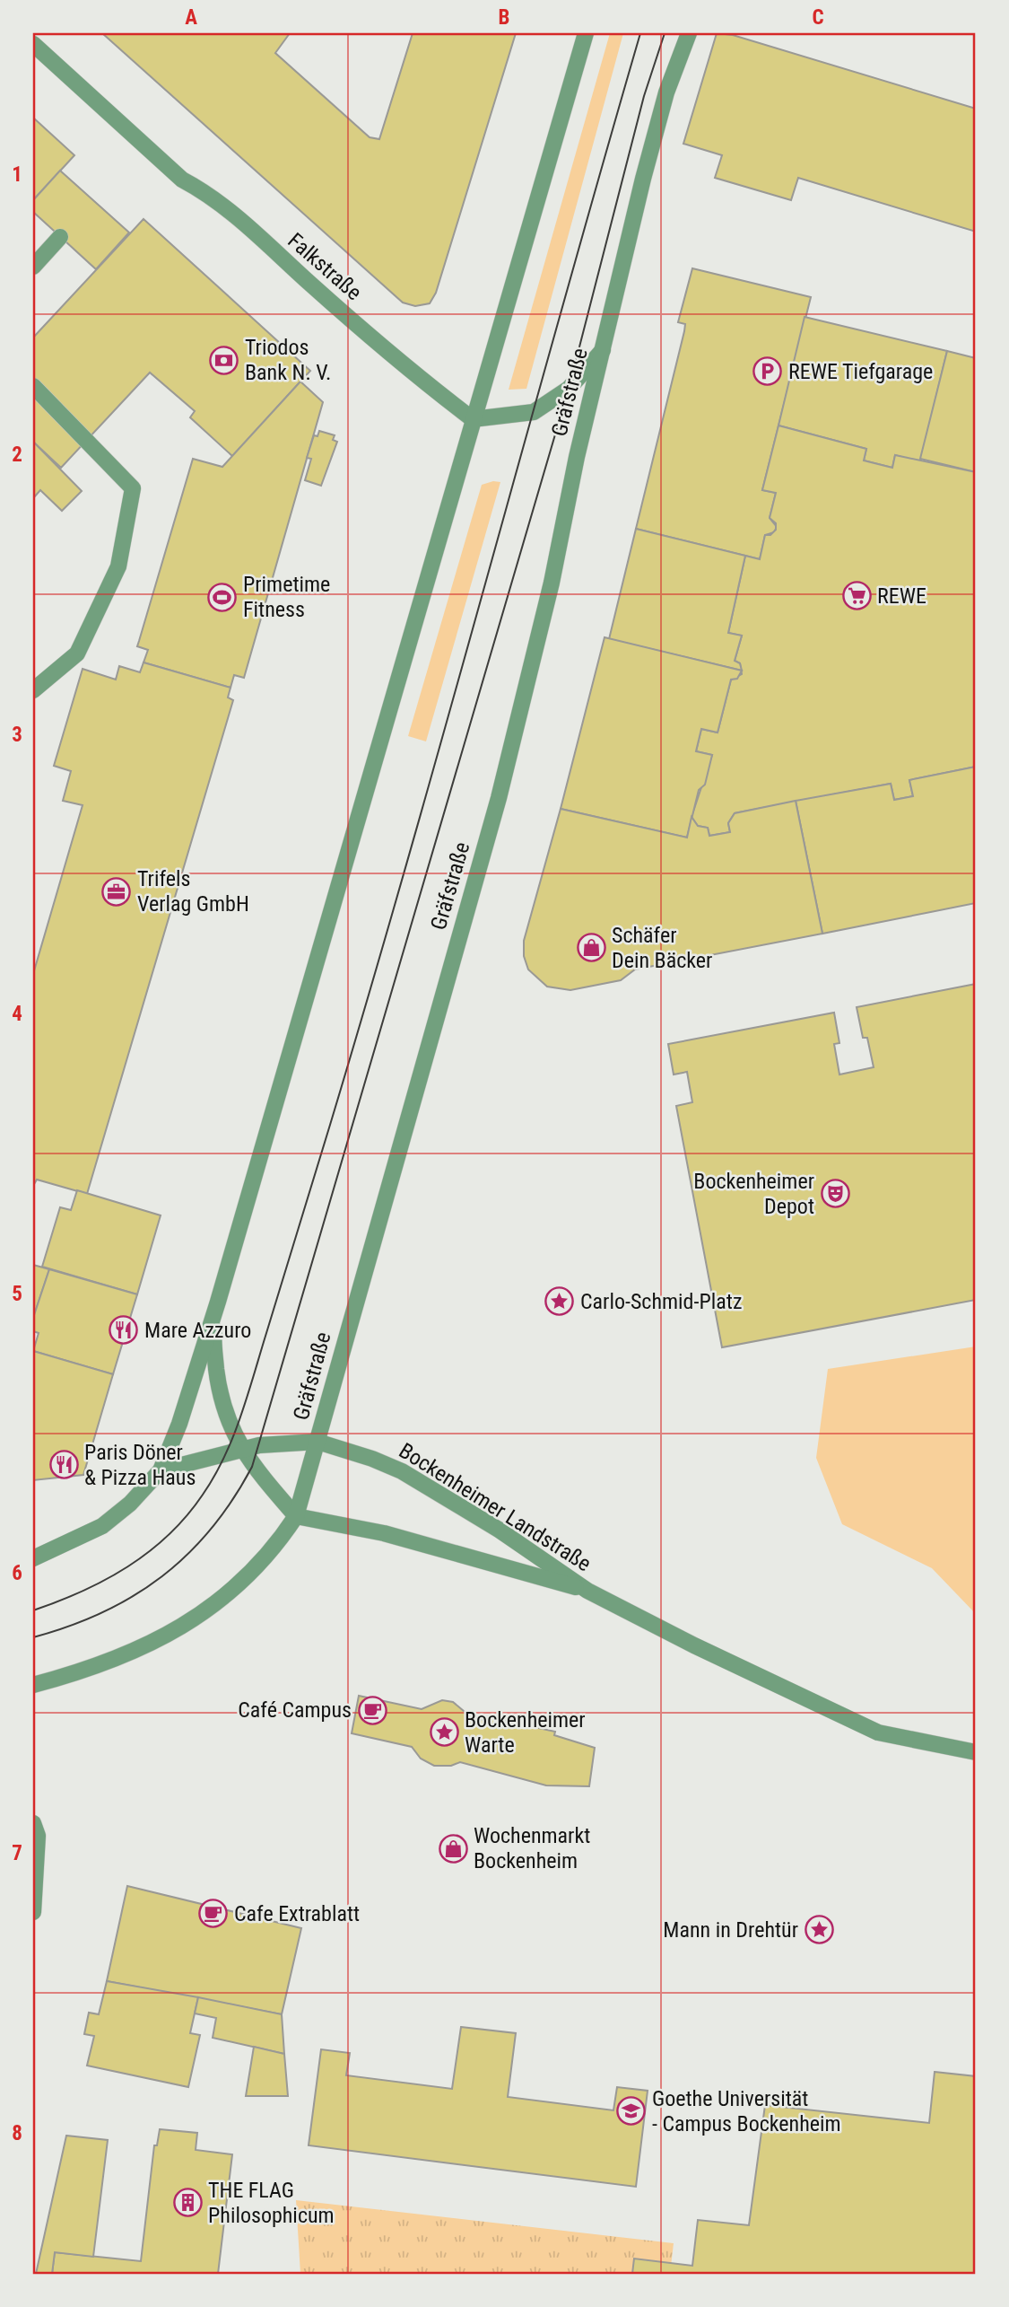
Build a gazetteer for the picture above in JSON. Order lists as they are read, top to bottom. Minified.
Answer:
{"streets":{"street":["Falkstraße","Gräfstraße","Bockenheimer Landstraße"]},"crossings":[["Gräfstraße","Bockenheimer Landstraße"]],"places":{"bank":["Triodos Bank N. V."],"parking":["REWE Tiefgarage"],"supermarket":["REWE"],"sports":["Primetime Fitness"],"office":["Trifels Verlag GmbH"],"shop":["Schäfer Dein Bäcker","Wochenmarkt Bockenheim"],"theatre":["Bockenheimer Depot"],"place":["Carlo-Schmid-Platz","Bockenheimer Warte","Mann in Drehtür"],"restaurant":["Mare Azzuro","Paris Döner & Pizza Haus"],"cafe":["Café Campus","Cafe Extrablatt"],"school or university":["Goethe Universität - Campus Bockenheim"],"building":["THE FLAG Philosophicum"]},"grid":{"columns":["A","B","C"],"rows":["1","2","3","4","5","6","7","8"]}}
